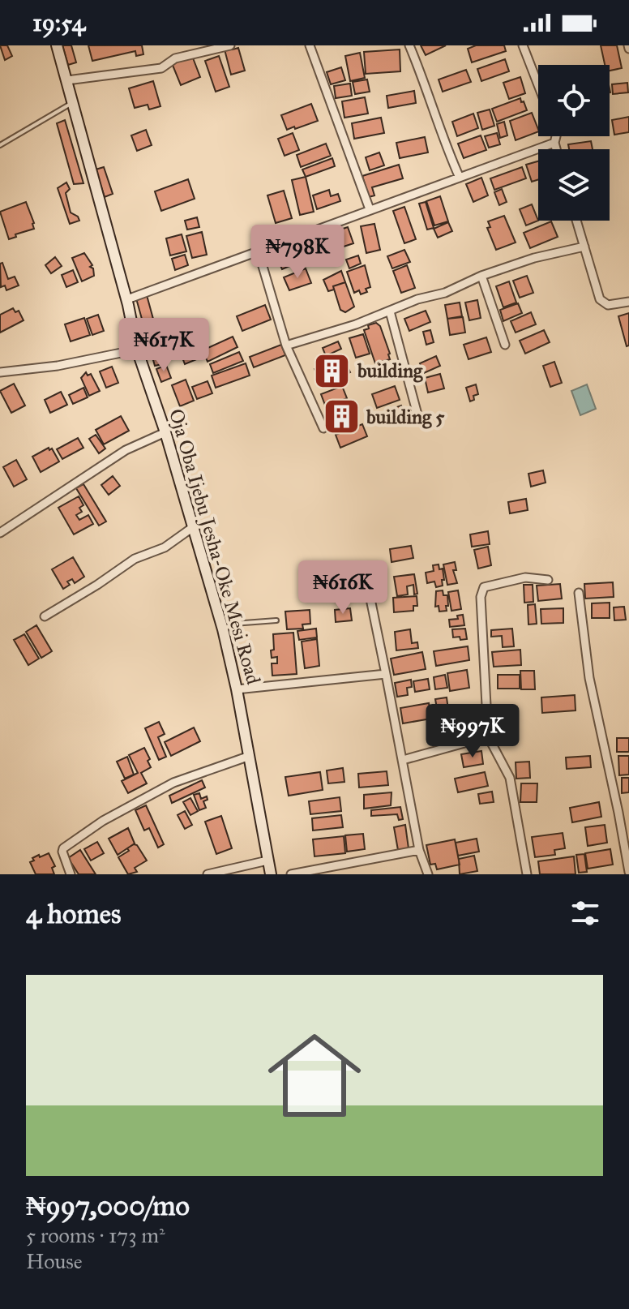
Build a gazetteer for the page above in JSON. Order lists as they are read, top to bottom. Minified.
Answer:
{"streets":{"main road":["Oja Oba Ijebu Jesha-Oke Mesi Road"]},"places":{"building":["building","building 5"]},"page":{"status":"19:54","price":["₦798K","₦617K","₦616K","₦997K"],"heading":"4 homes","list":[{"name":"₦997,000/mo","note":"5 rooms · 173 m² · House"}]}}
